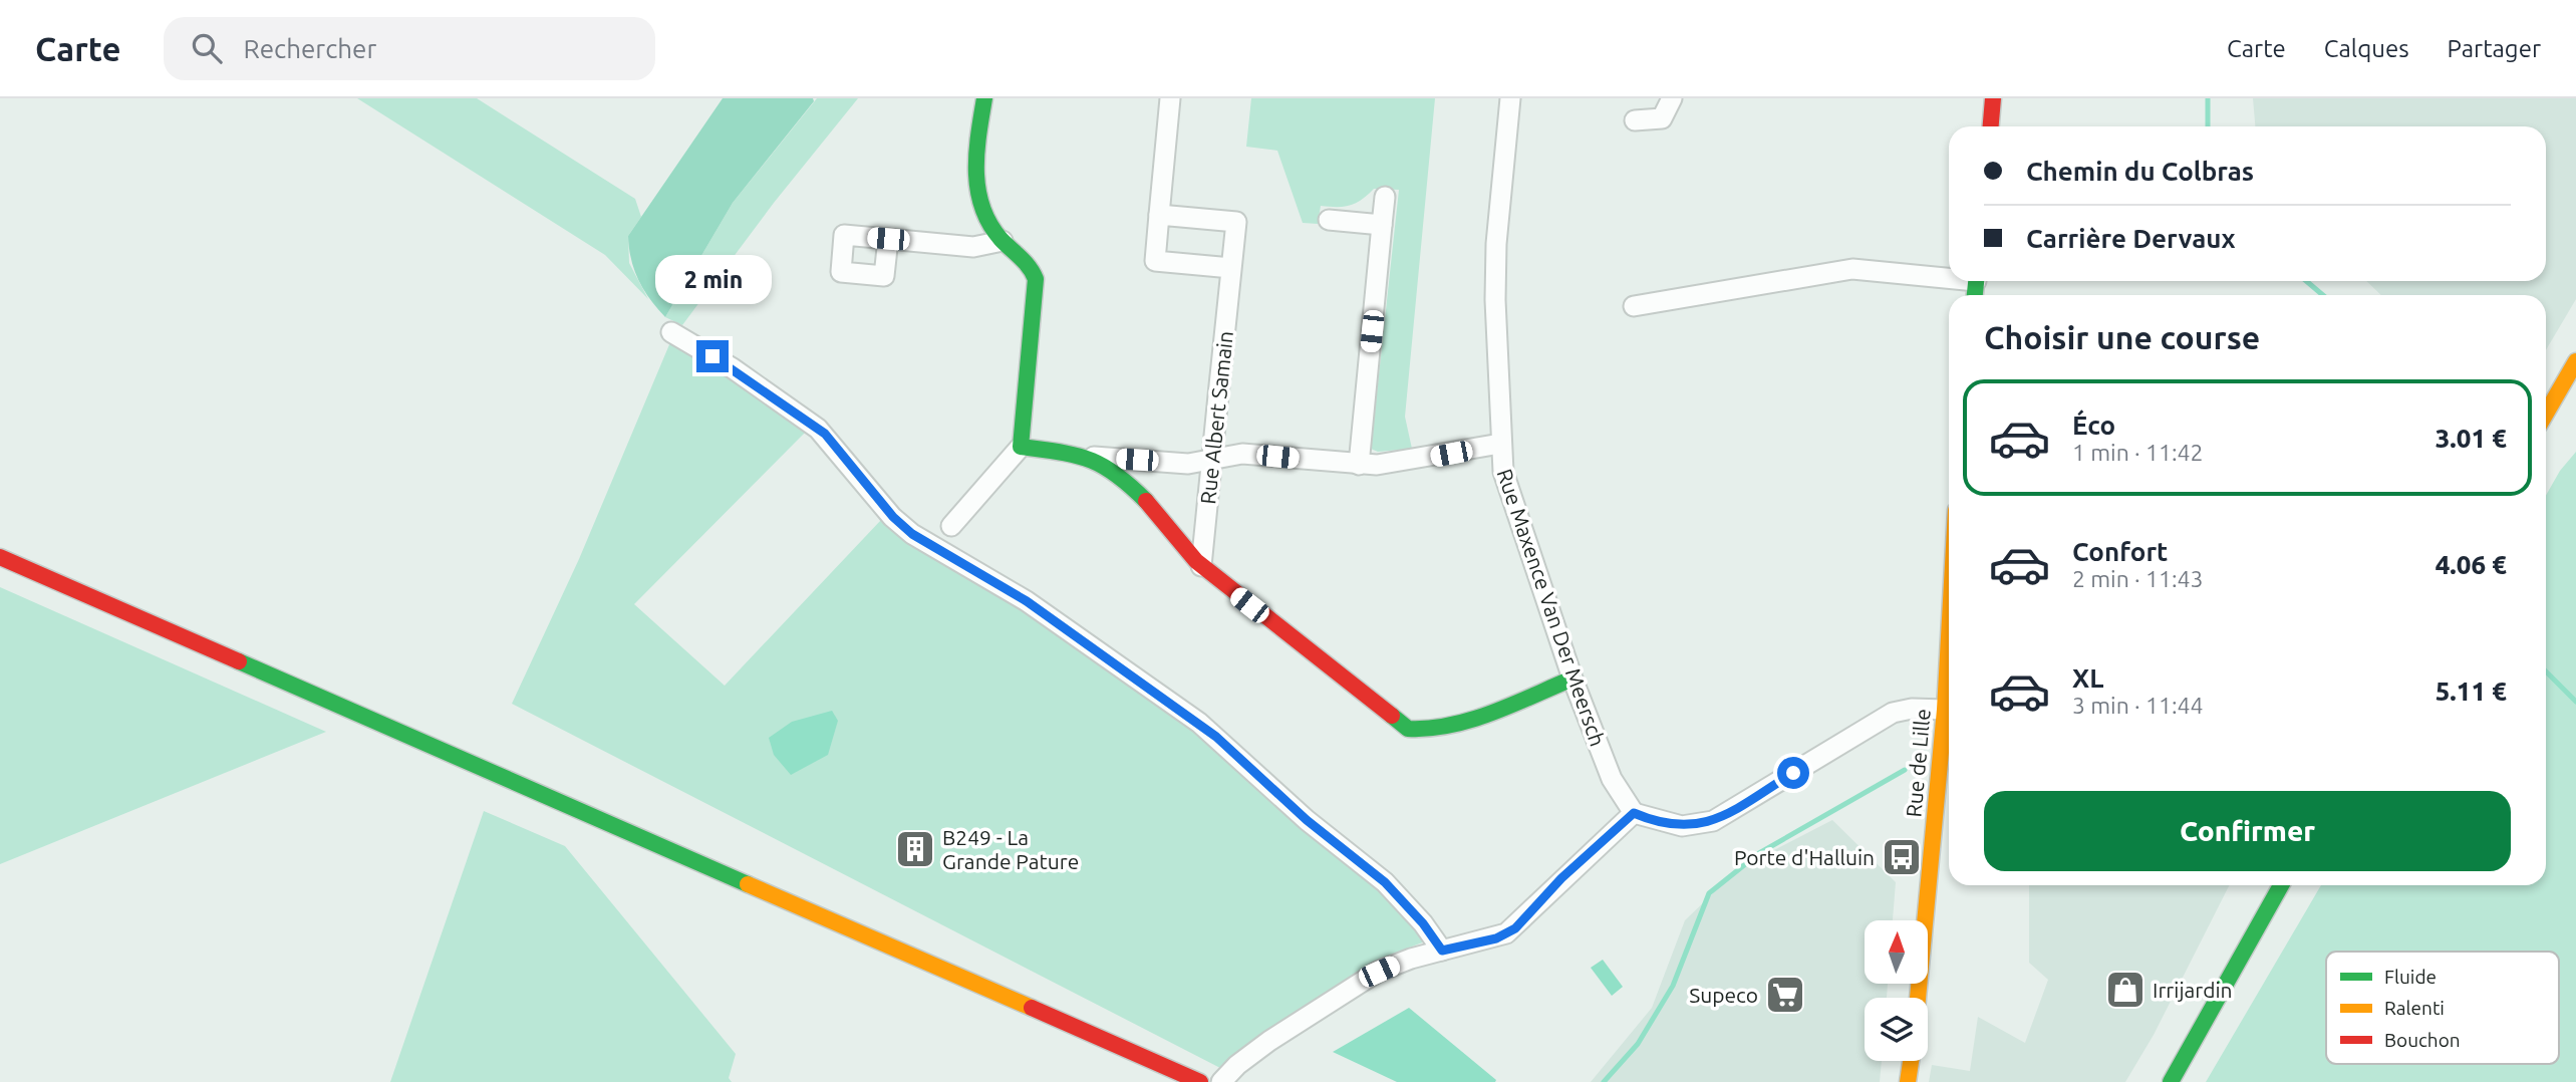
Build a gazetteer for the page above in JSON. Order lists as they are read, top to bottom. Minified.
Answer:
{"streets":{"main road":["Rue de Lille"],"street":["Rue Albert Samain","Rue Maxence Van Der Meersch"]},"places":{"building":["B249 - La Grande Pature"],"bus stop":["Porte d'Halluin"],"shop":["Irrijardin"],"supermarket":["Supeco"]},"legend":["Fluide","Ralenti","Bouchon"],"north":"top","page":{"header":"Carte","search":"Rechercher","nav":["Carte","Calques","Partager"],"banner":["Chemin du Colbras","Carrière Dervaux"],"bubble":"2 min","heading":"Choisir une course","list":[{"name":"Éco","note":"1 min · 11:42","value":"3.01 €"},{"name":"Confort","note":"2 min · 11:43","value":"4.06 €"},{"name":"XL","note":"3 min · 11:44","value":"5.11 €"}],"buttons":"Confirmer"}}
